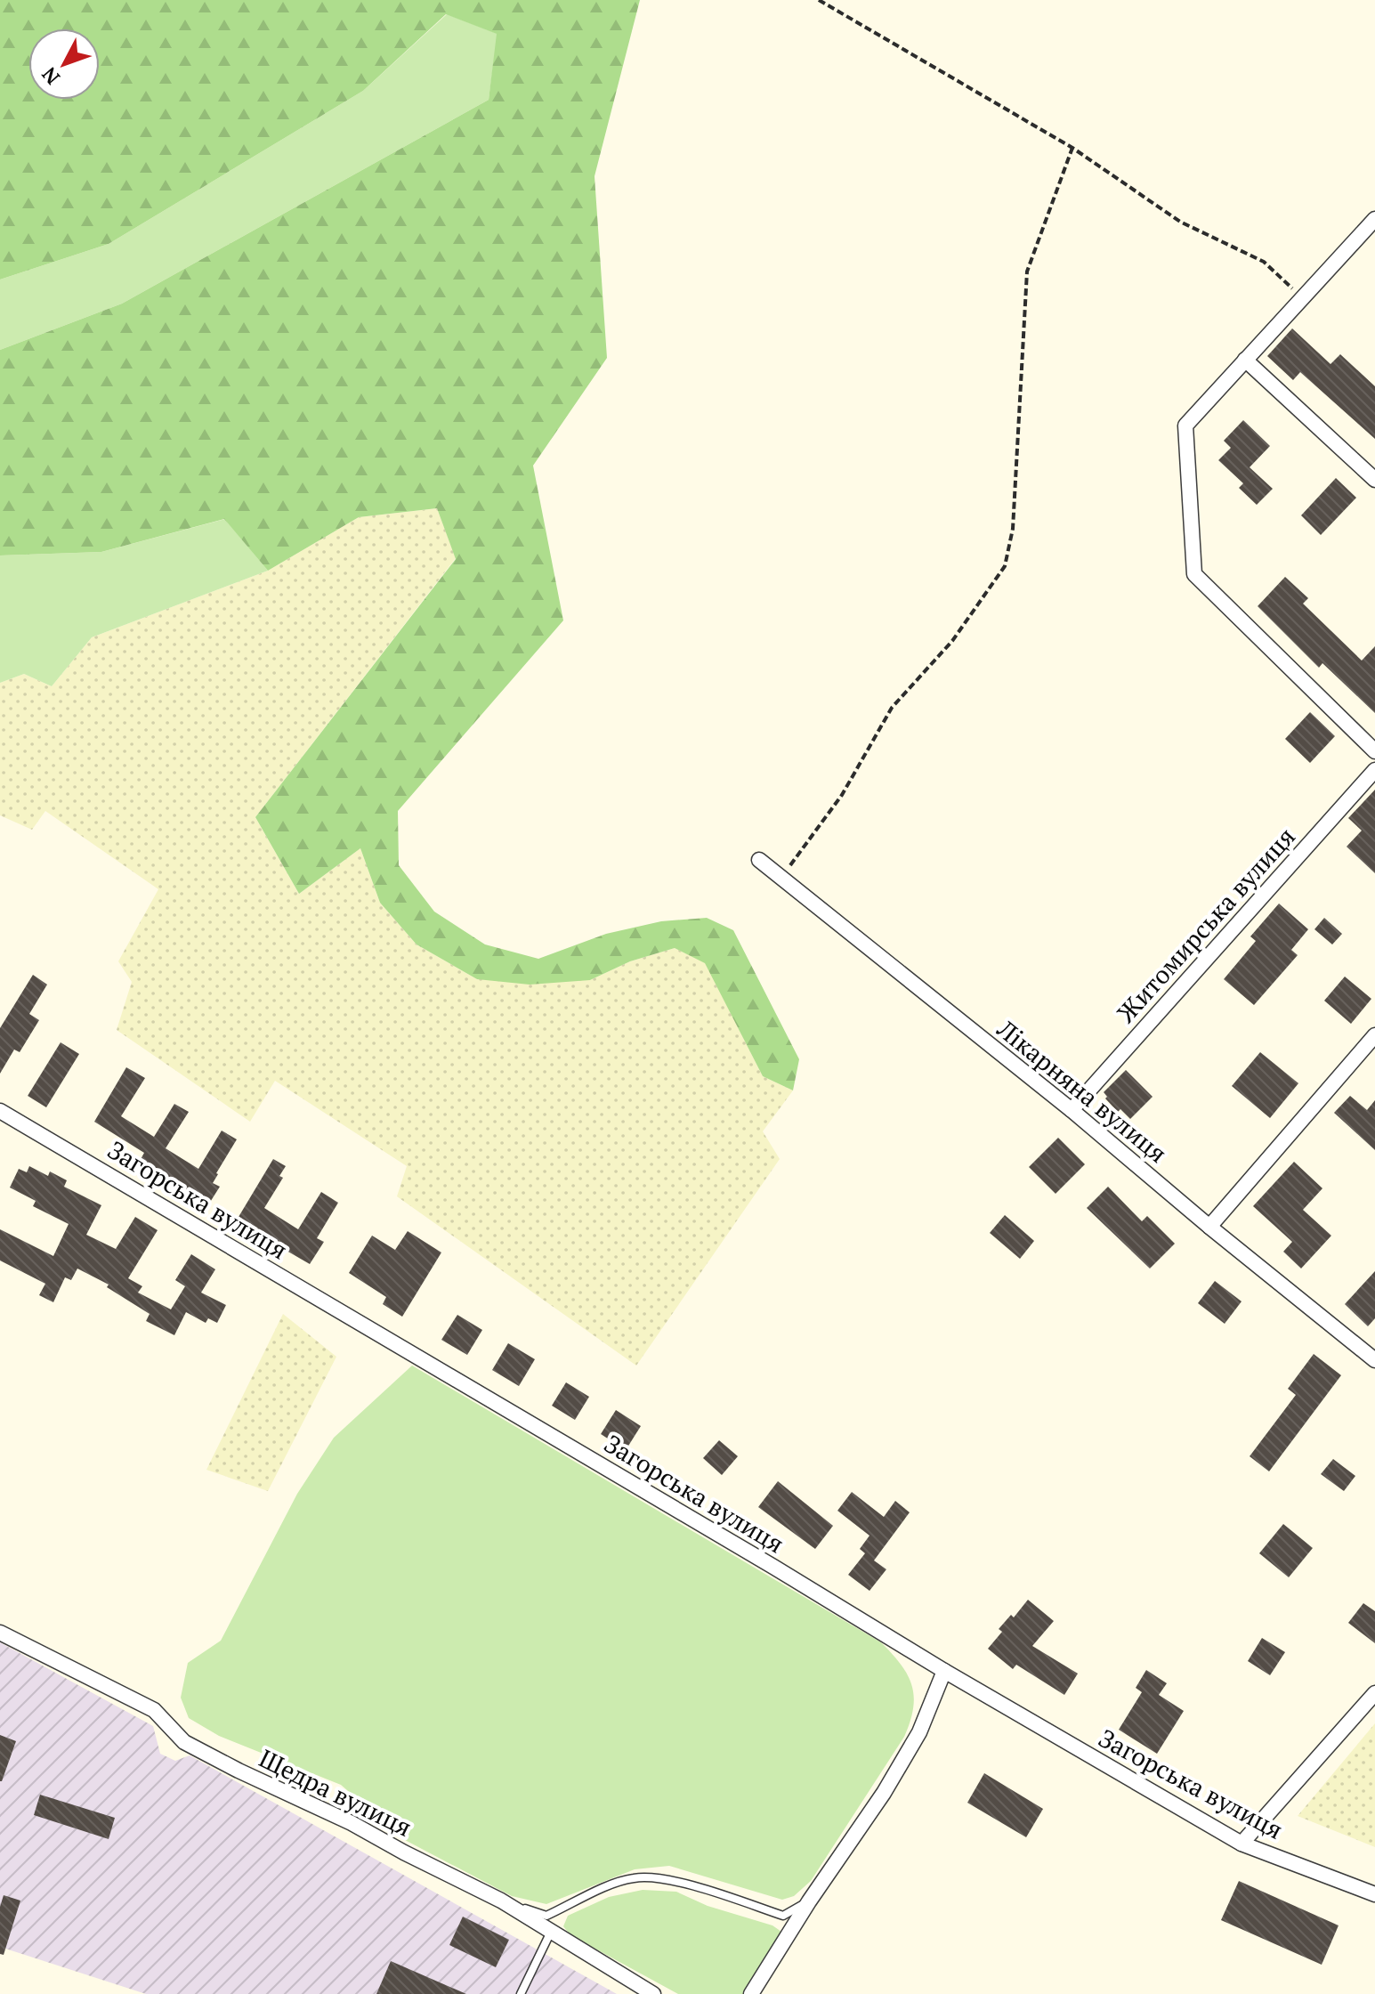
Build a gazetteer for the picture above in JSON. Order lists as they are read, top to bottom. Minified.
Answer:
{"streets":{"street":["Житомирська вулиця","Лікарняна вулиця","Загорська вулиця","Щедра вулиця"]},"crossings":[["Житомирська вулиця","Лікарняна вулиця"]],"north":"bottom left"}
